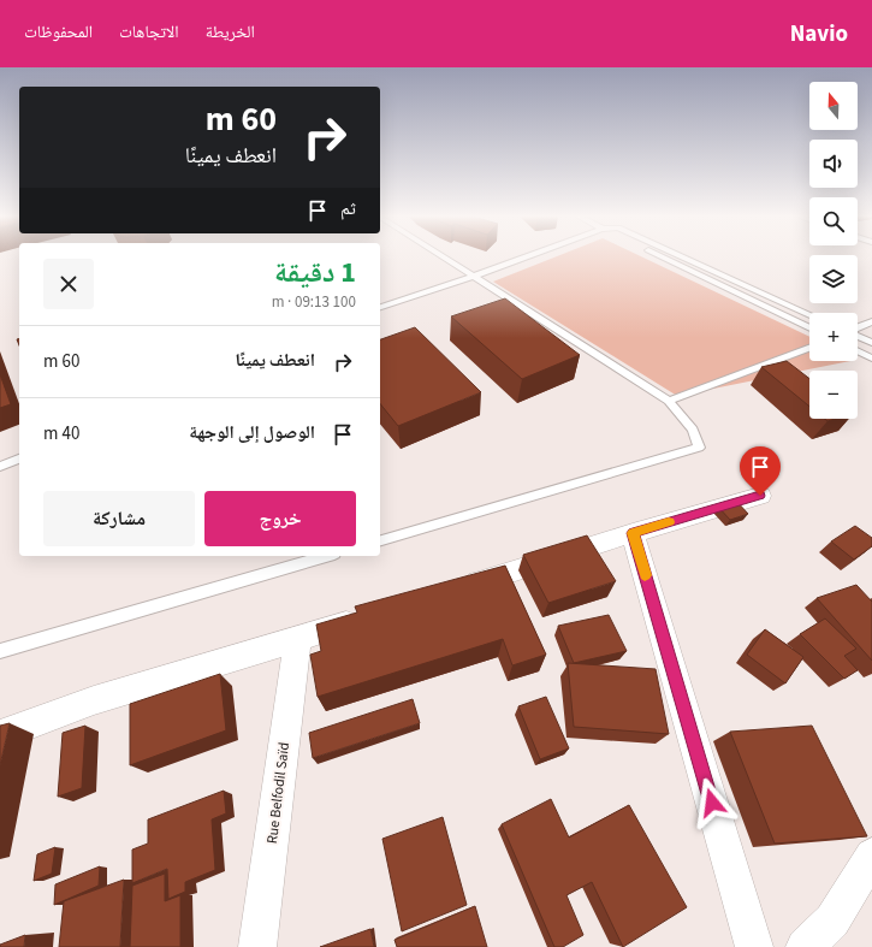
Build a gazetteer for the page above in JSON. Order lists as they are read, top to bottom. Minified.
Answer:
{"streets":{"street":["Rue Belfodil Saïd"]},"north":"top","page":{"header":"Navio","nav":["الخريطة","الاتجاهات","المحفوظات"],"map_buttons":["+","−"],"turn":["60 m","انعطف يمينًا"],"then":"ثم","heading":["1 دقيقة","100 m · 09:13"],"list":[{"name":"انعطف يمينًا","value":"60 m"},{"name":"الوصول إلى الوجهة","value":"40 m"}],"buttons":["خروج","مشاركة"]}}
